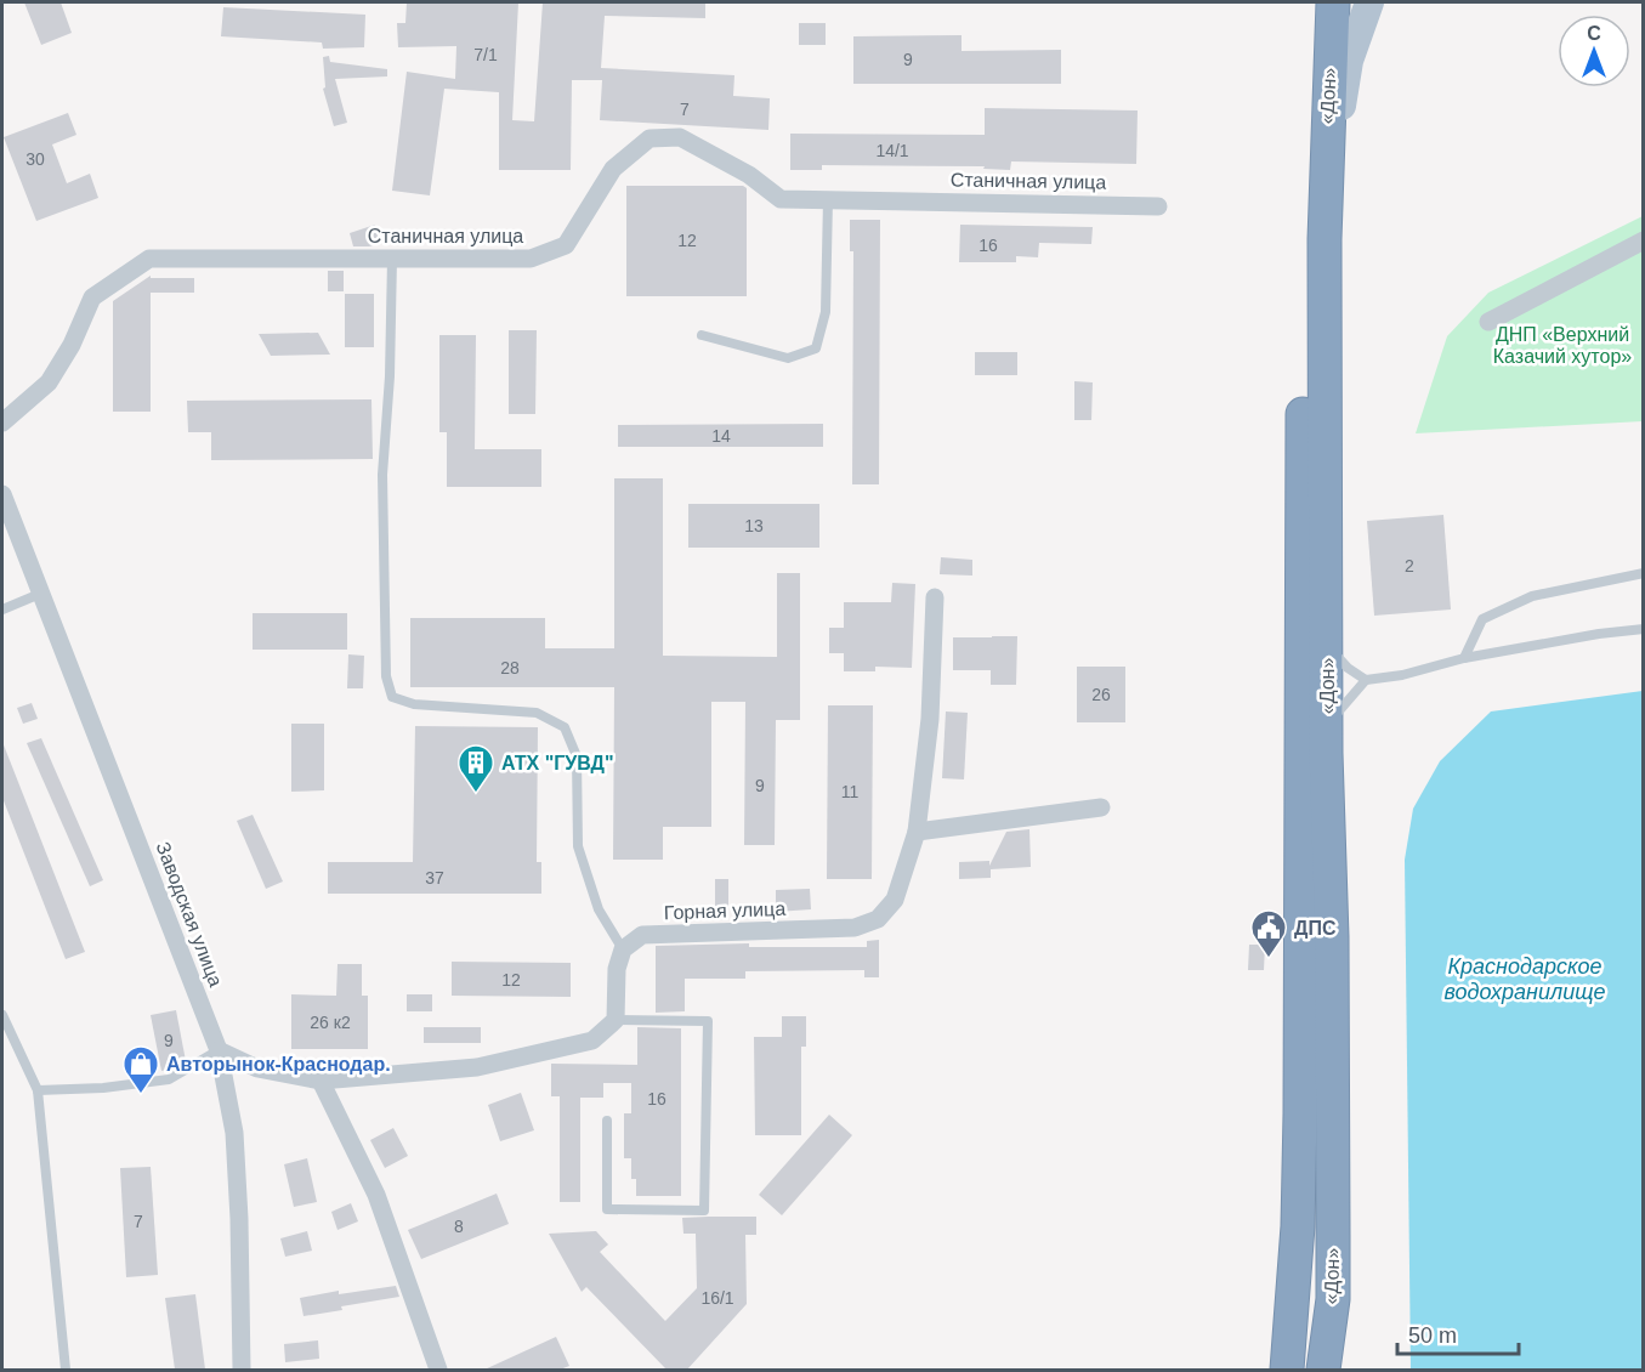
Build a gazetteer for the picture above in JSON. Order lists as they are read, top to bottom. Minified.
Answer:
{"streets":{"highway":["«Дон»"],"street":["Станичная улица","Горная улица","Заводская улица"]},"water":["Краснодарское водохранилище"],"parks":["ДНП «Верхний Казачий хутор»"],"places":{"building":["АТХ \"ГУВД\""],"public building":["ДПС"],"shop":["Авторынок-Краснодар."]},"house_numbers":["7/1","9","7","14/1","30","12","16","14","13","2","28","26","9","11","37","12","26 к2","9","16","7","8","16/1"],"scale_bar":"50 m","north":"top"}
